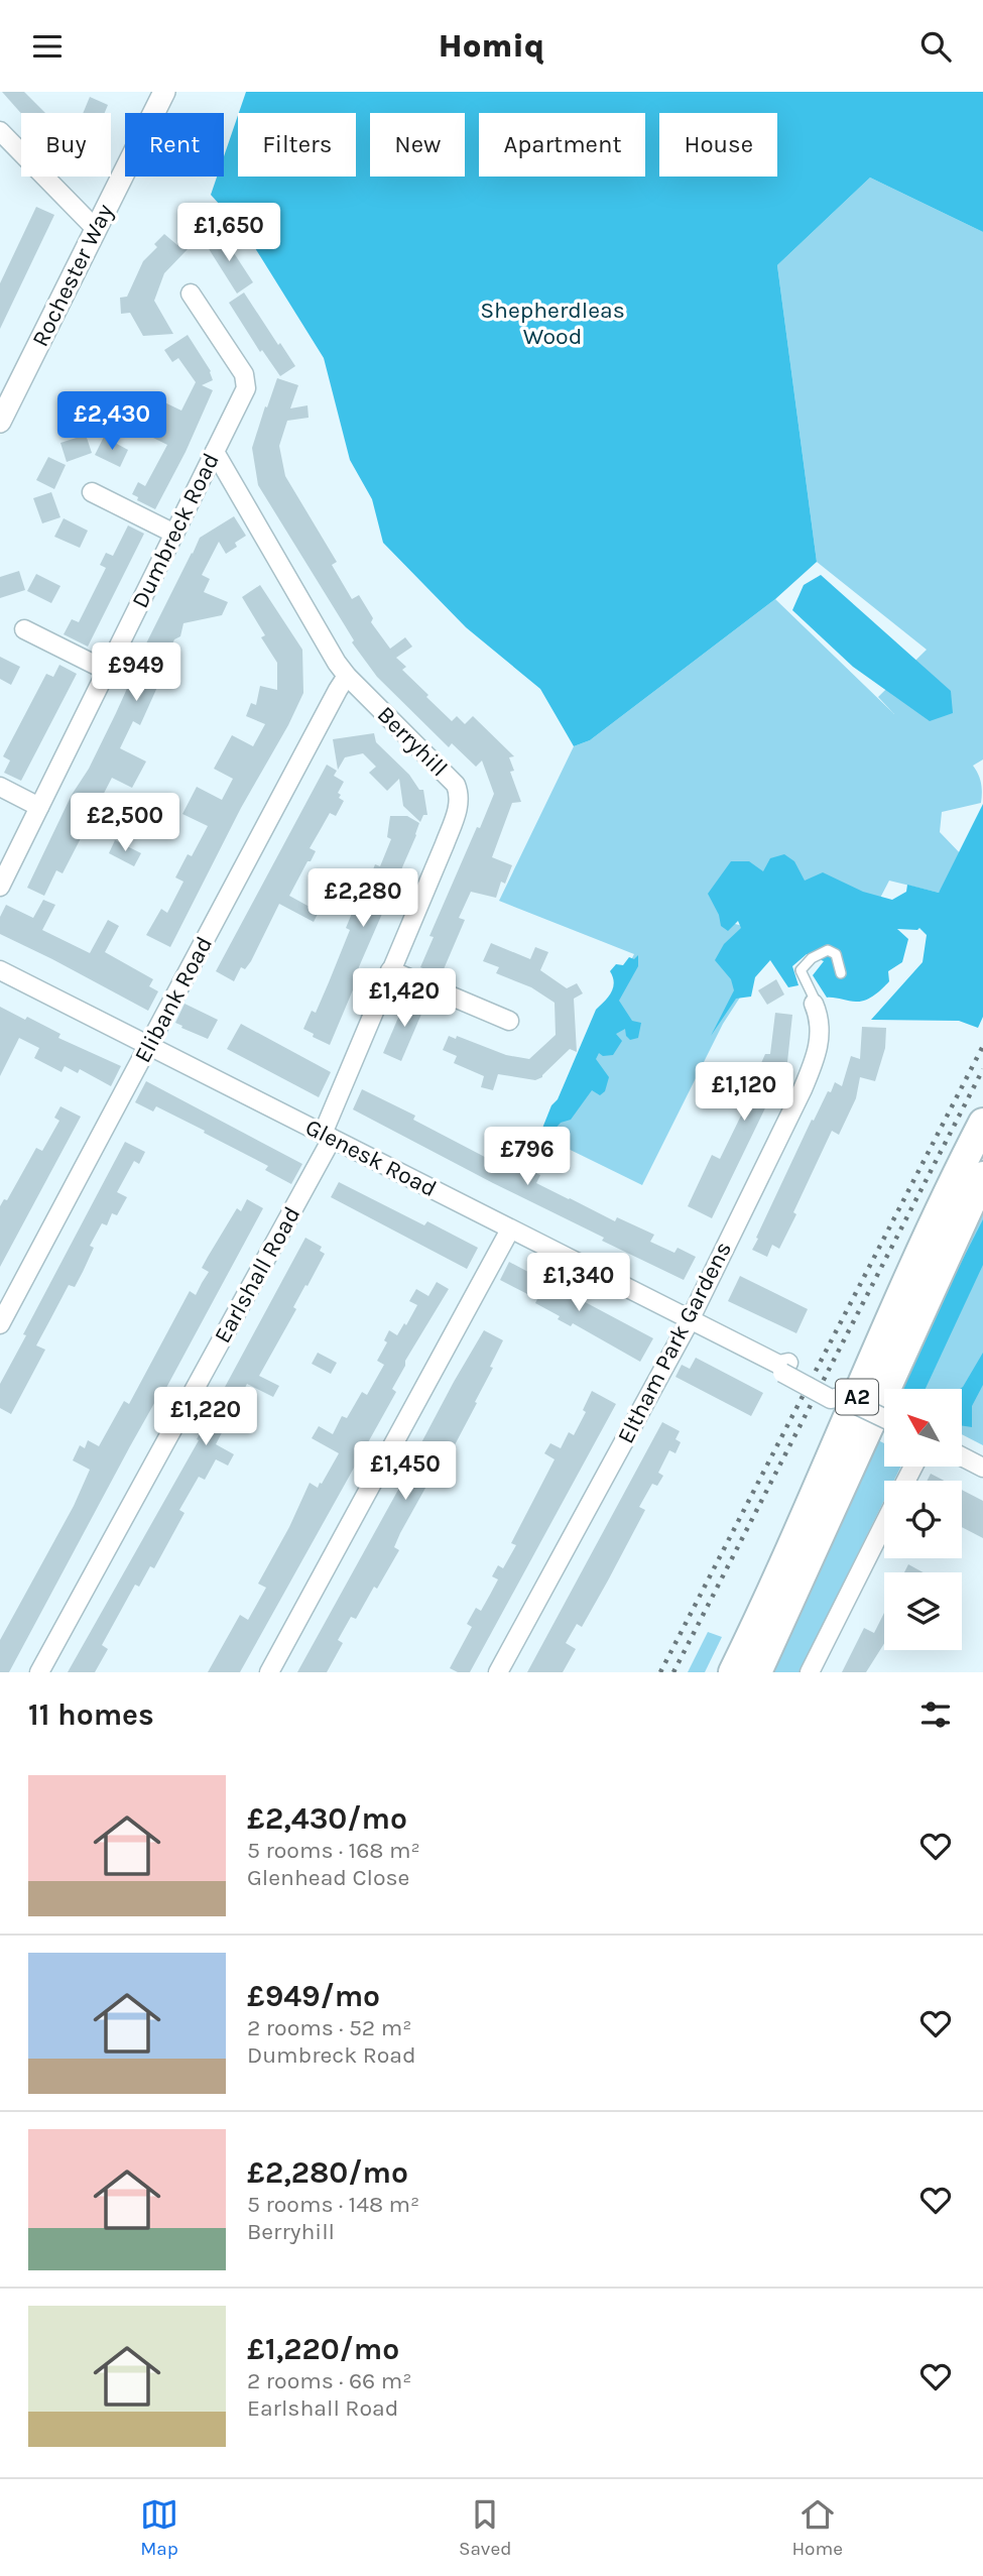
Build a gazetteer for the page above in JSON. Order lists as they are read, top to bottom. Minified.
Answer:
{"streets":{"highway":["A2"],"street":["Rochester Way","Dumbreck Road","Berryhill","Elibank Road","Glenesk Road","Earlshall Road","Eltham Park Gardens"]},"crossings":[["Dumbreck Road","Berryhill"],["Berryhill","Elibank Road"],["Berryhill","Glenesk Road"],["Berryhill","Earlshall Road"],["Elibank Road","Glenesk Road"],["Glenesk Road","Earlshall Road"],["Glenesk Road","Eltham Park Gardens"]],"parks":["Shepherdleas Wood"],"north":"top left","page":{"header":"Homiq","chip":["Buy","Rent","Filters","New","Apartment","House"],"price":["£1,650","£2,430","£949","£2,500","£2,280","£1,420","£1,120","£796","£1,340","£1,220","£1,450"],"heading":"11 homes","list":[{"name":"£2,430/mo","note":"5 rooms · 168 m² · Glenhead Close"},{"name":"£949/mo","note":"2 rooms · 52 m² · Dumbreck Road"},{"name":"£2,280/mo","note":"5 rooms · 148 m² · Berryhill"},{"name":"£1,220/mo","note":"2 rooms · 66 m² · Earlshall Road"}],"tabs":["Map","Saved","Home"]}}
